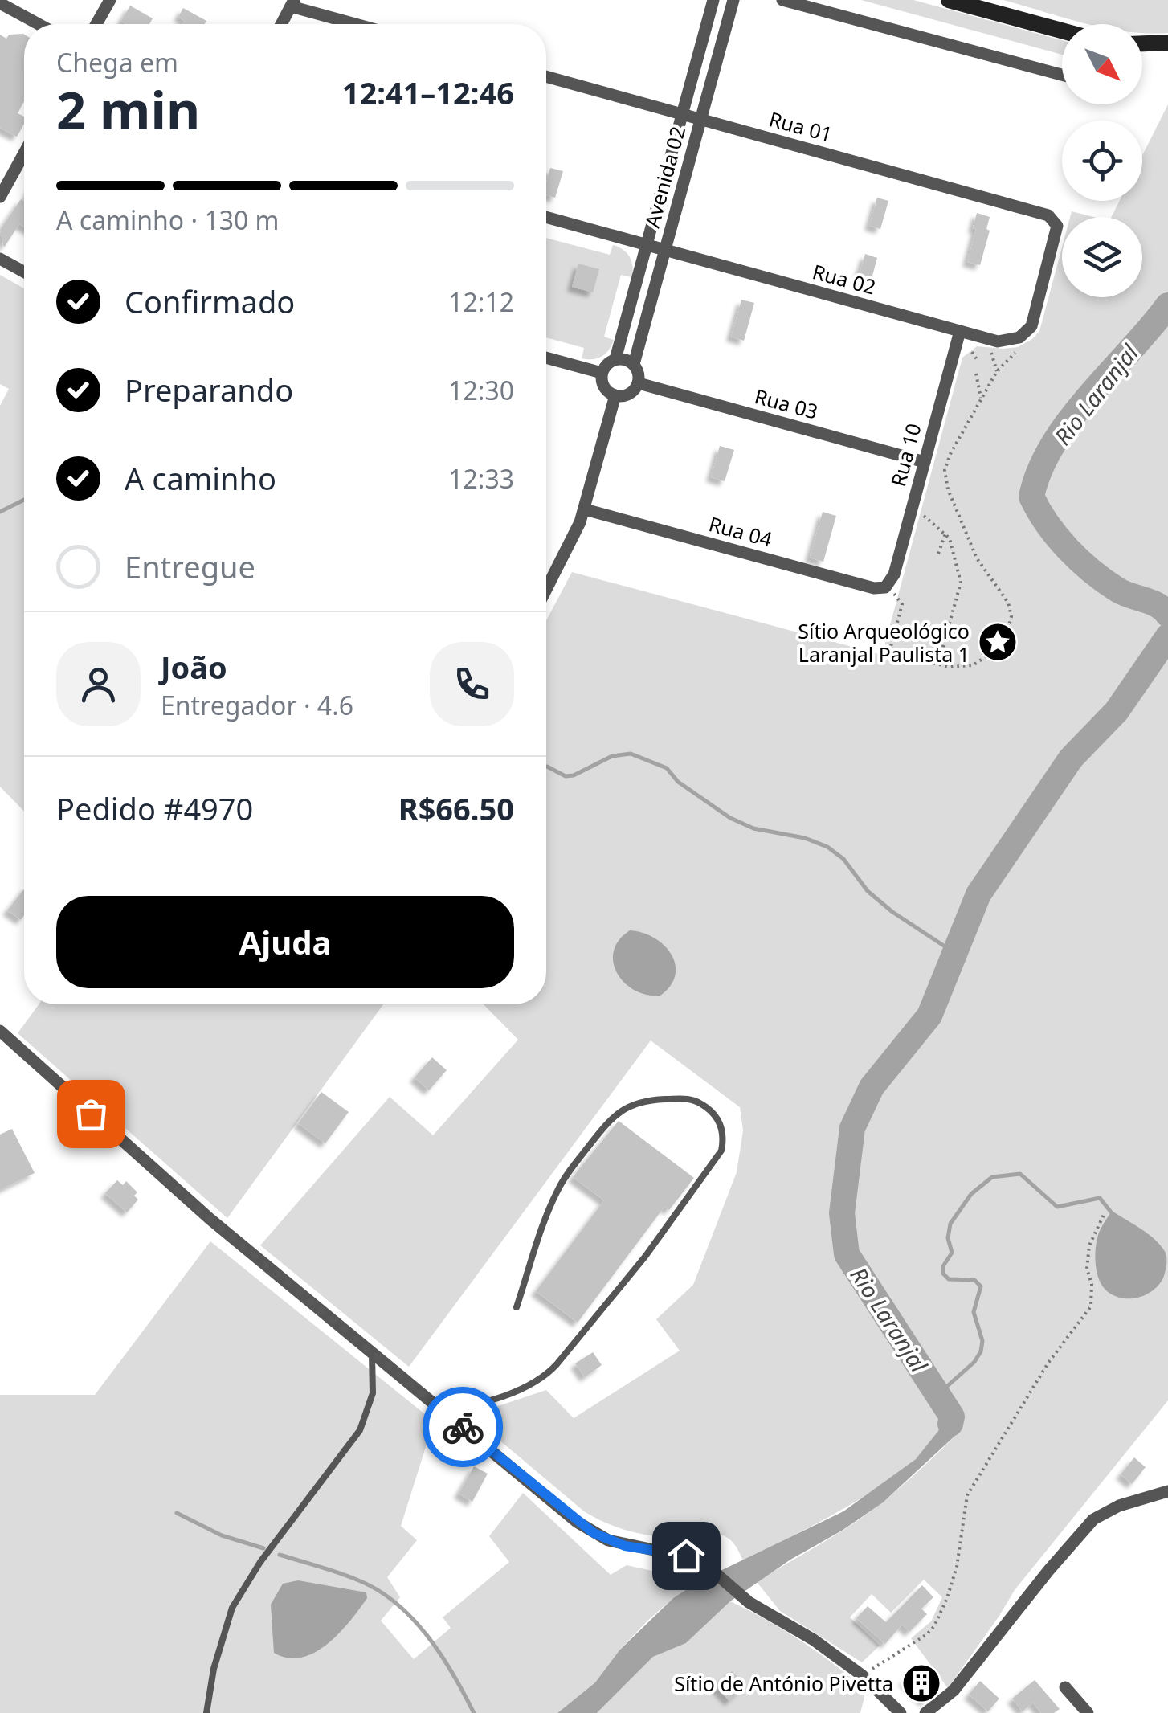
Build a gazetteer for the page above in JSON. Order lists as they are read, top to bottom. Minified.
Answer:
{"streets":{"street":["Rua 01","Avenida 02","Rua 02","Rua 03","Rua 10","Rua 04"]},"crossings":[["Rua 01","Avenida 02"],["Rua 01","Rua 02"],["Avenida 02","Rua 02"],["Avenida 02","Rua 03"],["Rua 02","Rua 10"],["Rua 03","Rua 10"],["Rua 10","Rua 04"]],"water":["Rio Laranjal"],"places":{"place":["Sítio Arqueológico Laranjal Paulista 1"],"building":["Sítio de António Pivetta"]},"north":"bottom right","page":{"heading":["2 min","Chega em","12:41–12:46"],"panel":["João","Entregador · 4.6","Pedido #4970","R$66.50"],"bar":"A caminho · 130 m","list":[["Confirmado","12:12"],["Preparando","12:30"],["A caminho","12:33"],"Entregue"],"buttons":"Ajuda"}}
